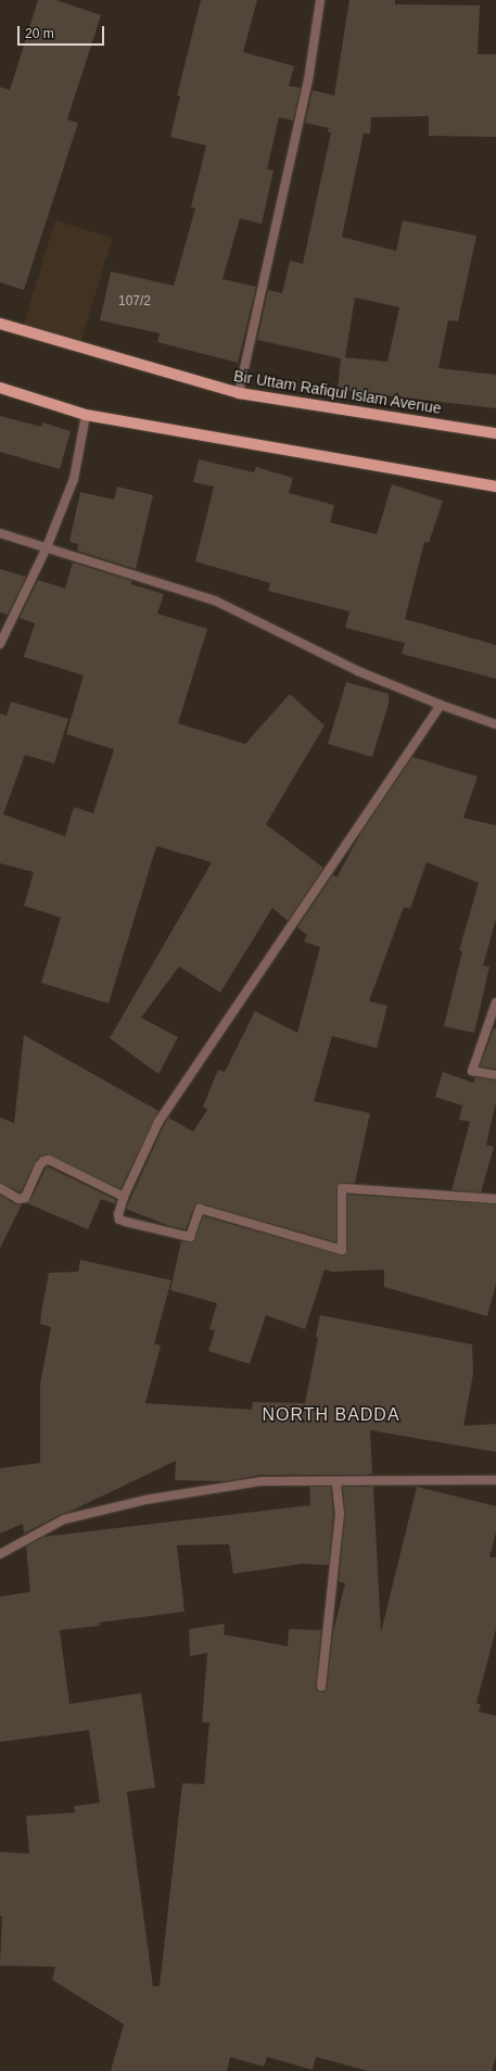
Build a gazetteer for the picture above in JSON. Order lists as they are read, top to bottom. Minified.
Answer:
{"streets":{"main road":["Bir Uttam Rafiqul Islam Avenue"]},"districts":["NORTH BADDA"],"house_numbers":["107/2"],"scale_bar":"20 m"}
